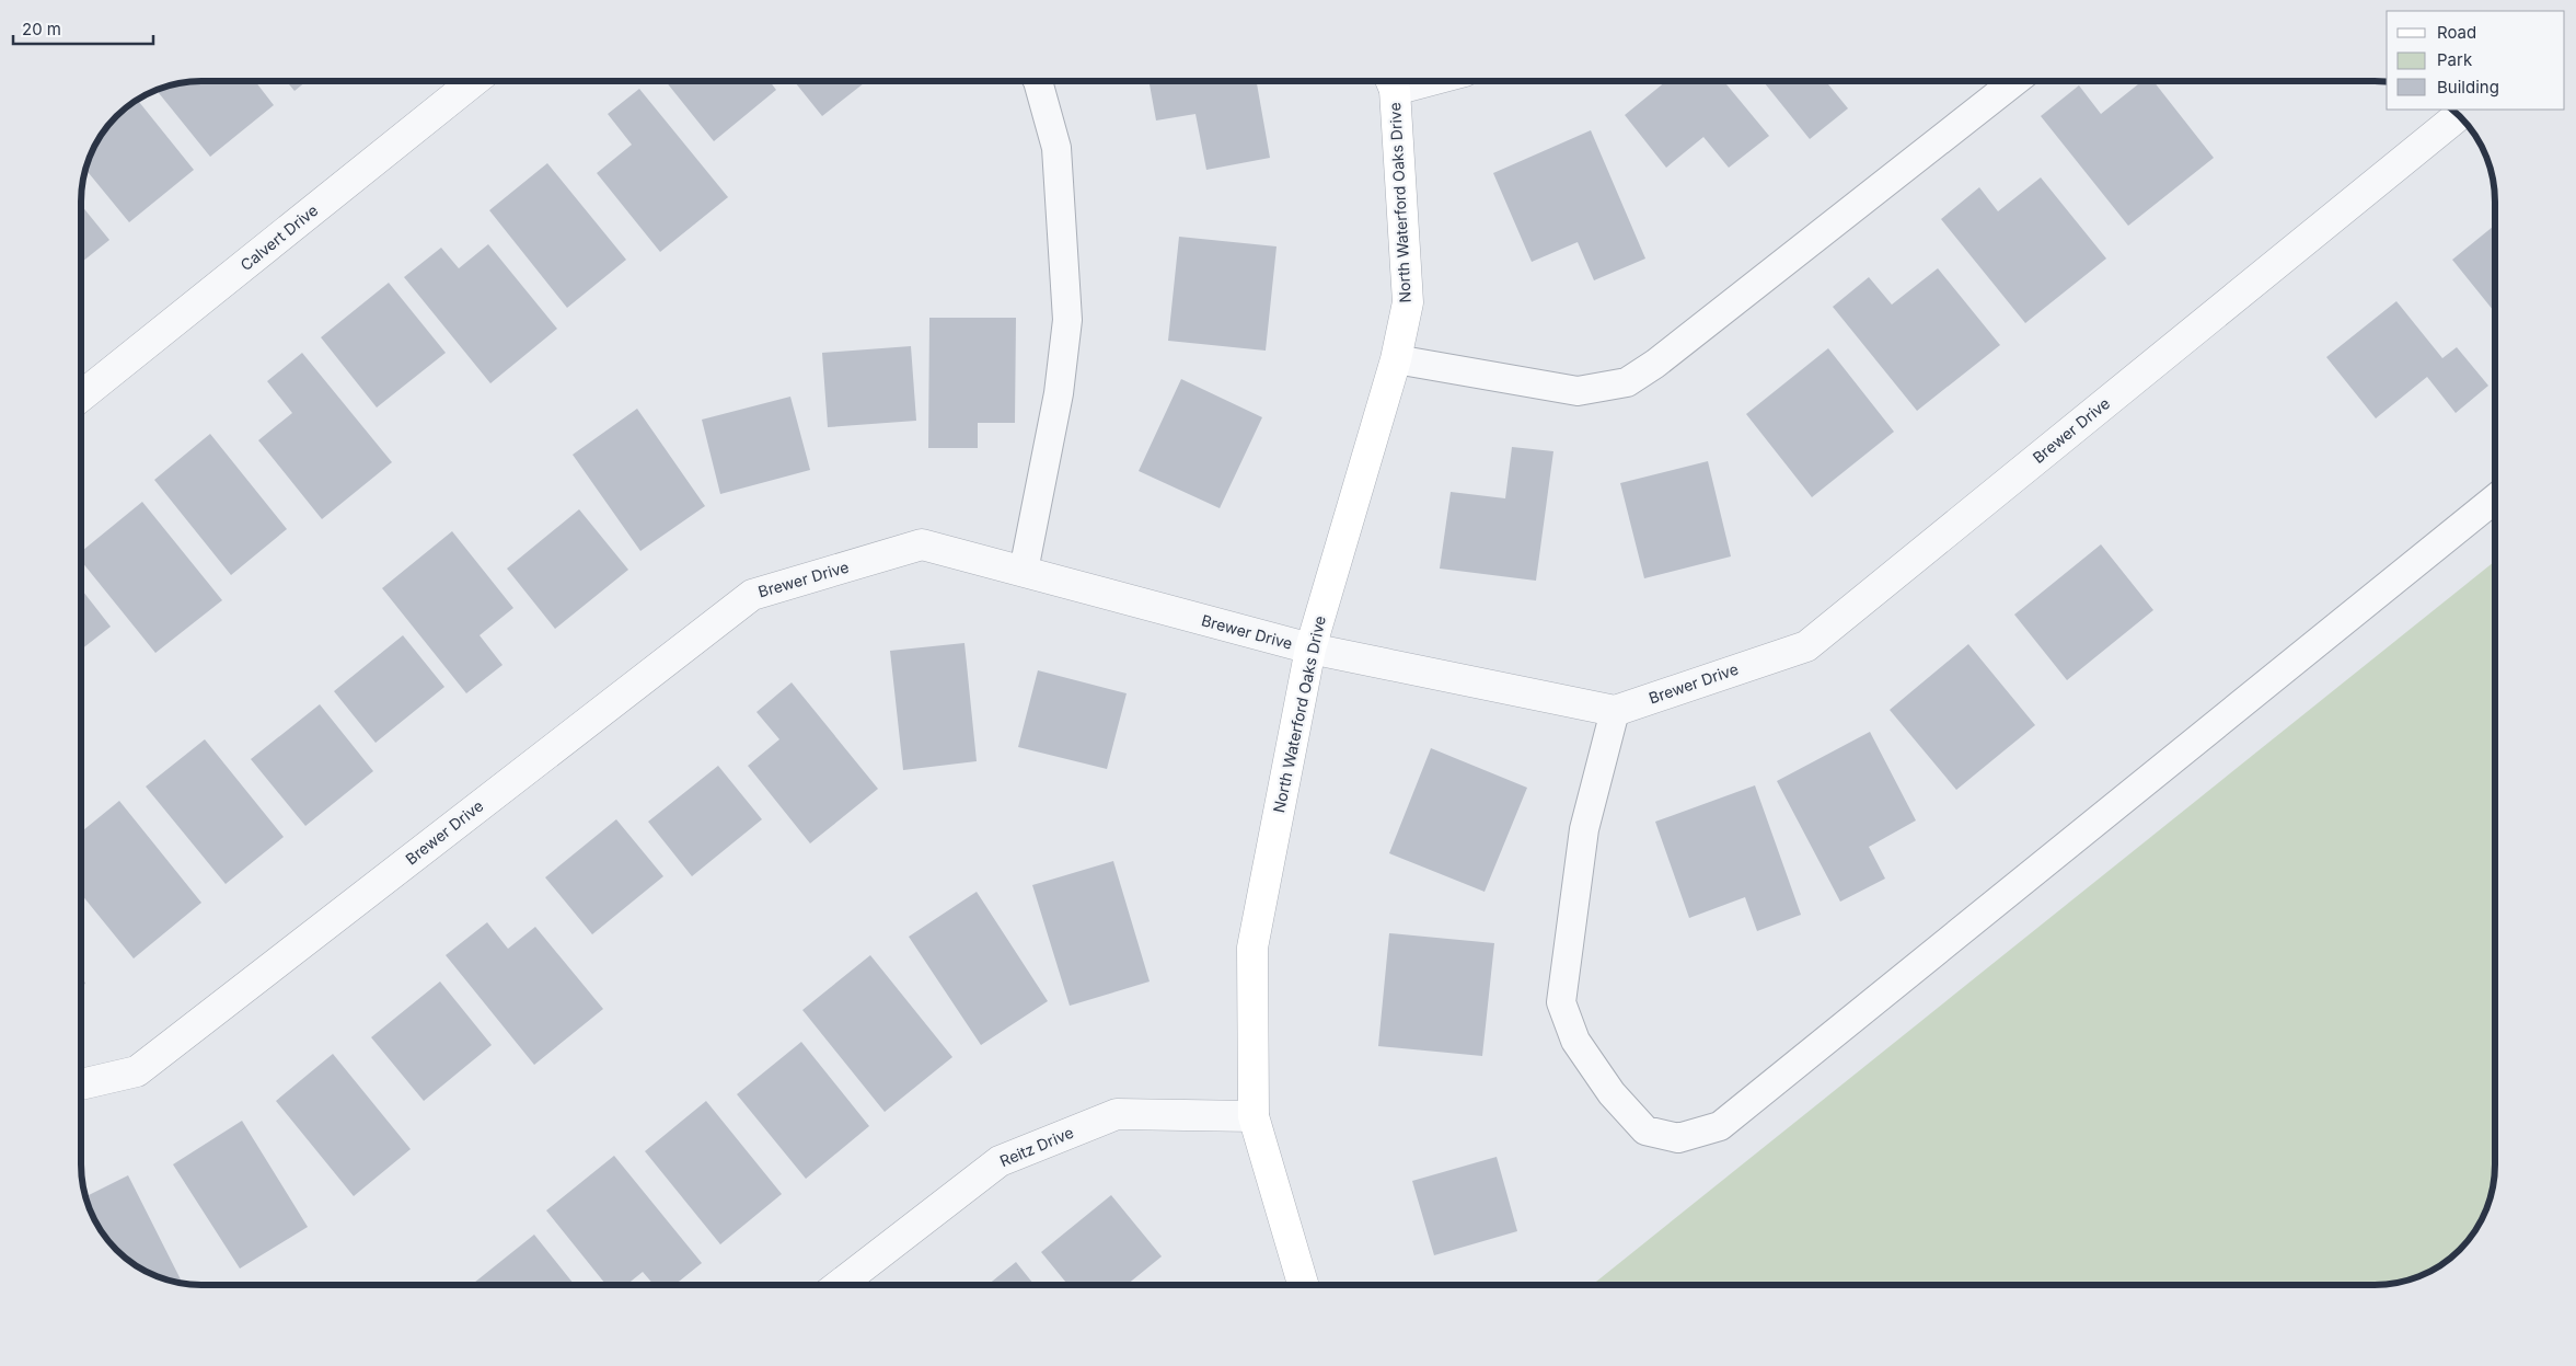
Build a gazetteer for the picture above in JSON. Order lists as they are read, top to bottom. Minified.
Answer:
{"streets":{"street":["North Waterford Oaks Drive","Calvert Drive","Brewer Drive","Reitz Drive"]},"crossings":[["North Waterford Oaks Drive","Brewer Drive"],["North Waterford Oaks Drive","Reitz Drive"]],"legend":["Road","Park","Building"],"scale_bar":"20 m"}
